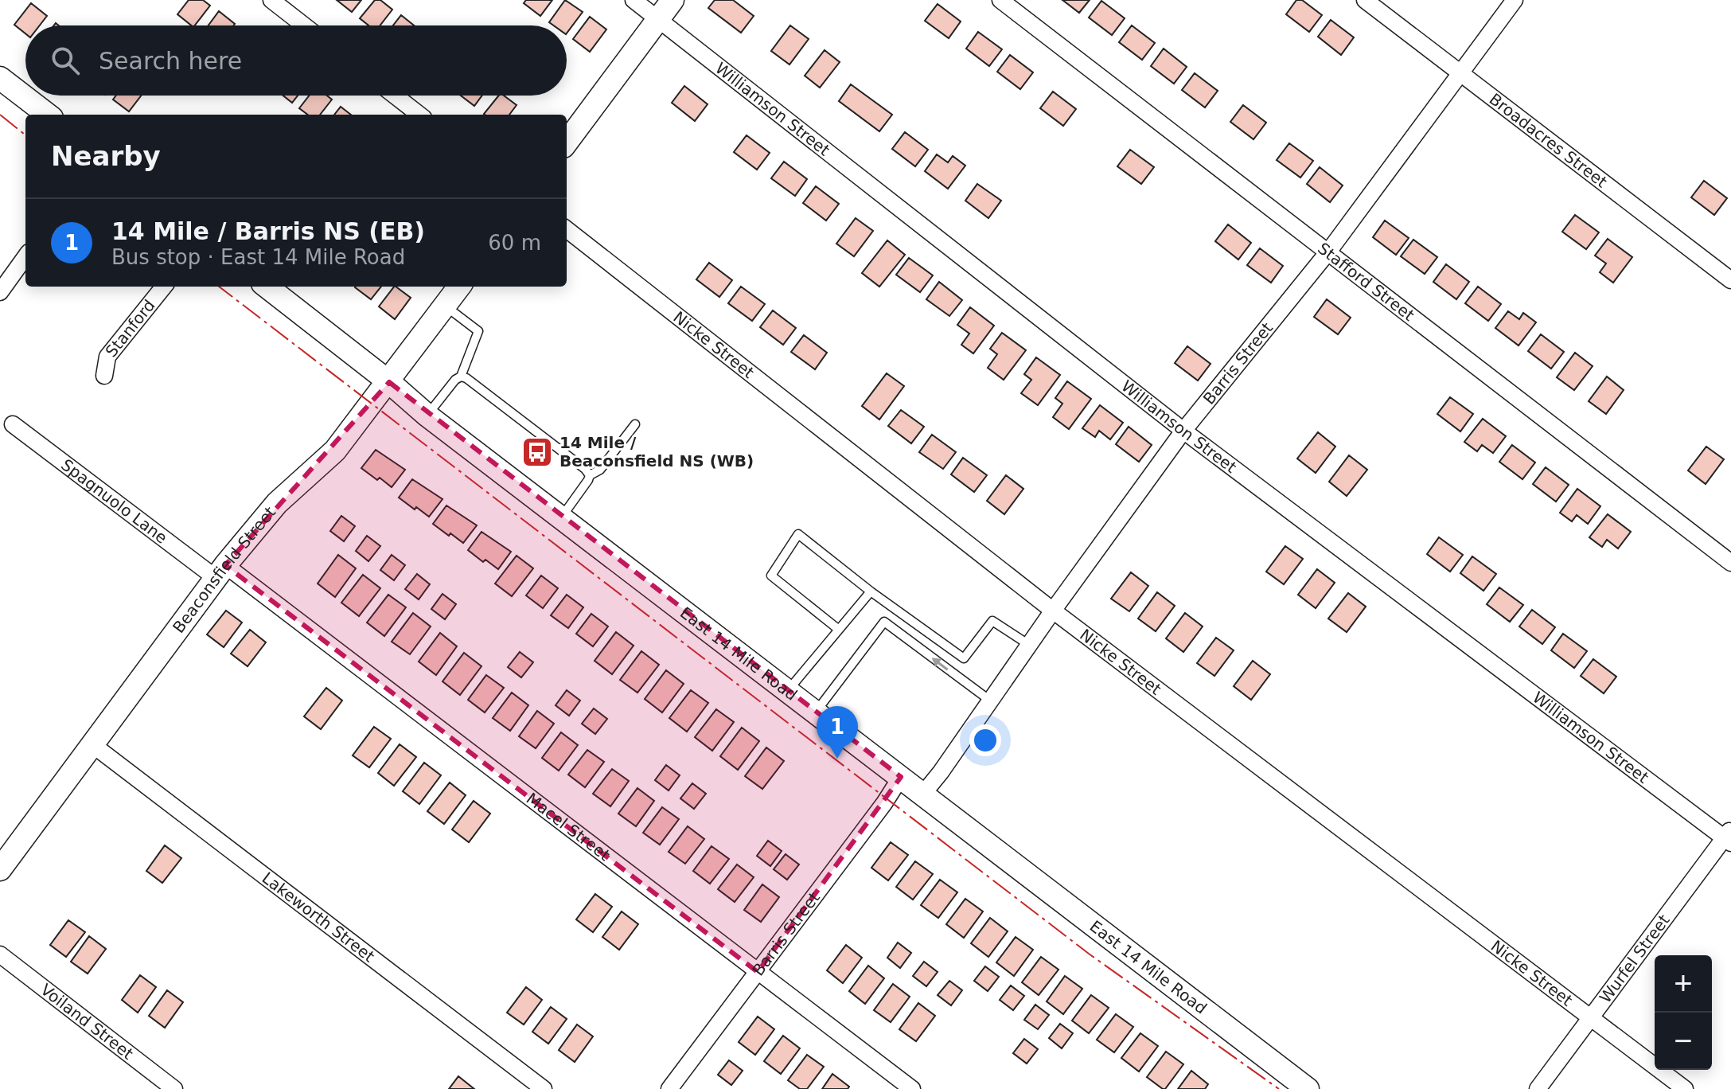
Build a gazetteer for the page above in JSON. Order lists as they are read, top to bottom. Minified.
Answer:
{"streets":{"main road":["Beaconsfield Street","East 14 Mile Road"],"street":["Williamson Street","Broadacres Street","Stafford Street","Stanford","Nicke Street","Barris Street","Spagnuolo Lane","Macel Street","Lakeworth Street","Wurfel Street","Voiland Street"]},"crossings":[["Williamson Street","Barris Street"],["Williamson Street","Wurfel Street"],["Broadacres Street","Barris Street"],["Stafford Street","Barris Street"],["Nicke Street","Barris Street"],["Nicke Street","Wurfel Street"],["Barris Street","East 14 Mile Road"],["Barris Street","Macel Street"],["Spagnuolo Lane","Beaconsfield Street"],["Spagnuolo Lane","Macel Street"],["Beaconsfield Street","East 14 Mile Road"],["Beaconsfield Street","Macel Street"],["Beaconsfield Street","Lakeworth Street"]],"places":{"bus stop":["14 Mile / Beaconsfield NS (WB)"]},"page":{"search":"Search here","heading":"Nearby","list":[{"mark":"1","name":"14 Mile / Barris NS (EB)","note":"Bus stop · East 14 Mile Road","value":"60 m"}],"pins":"1","map_buttons":["+","−"]}}
